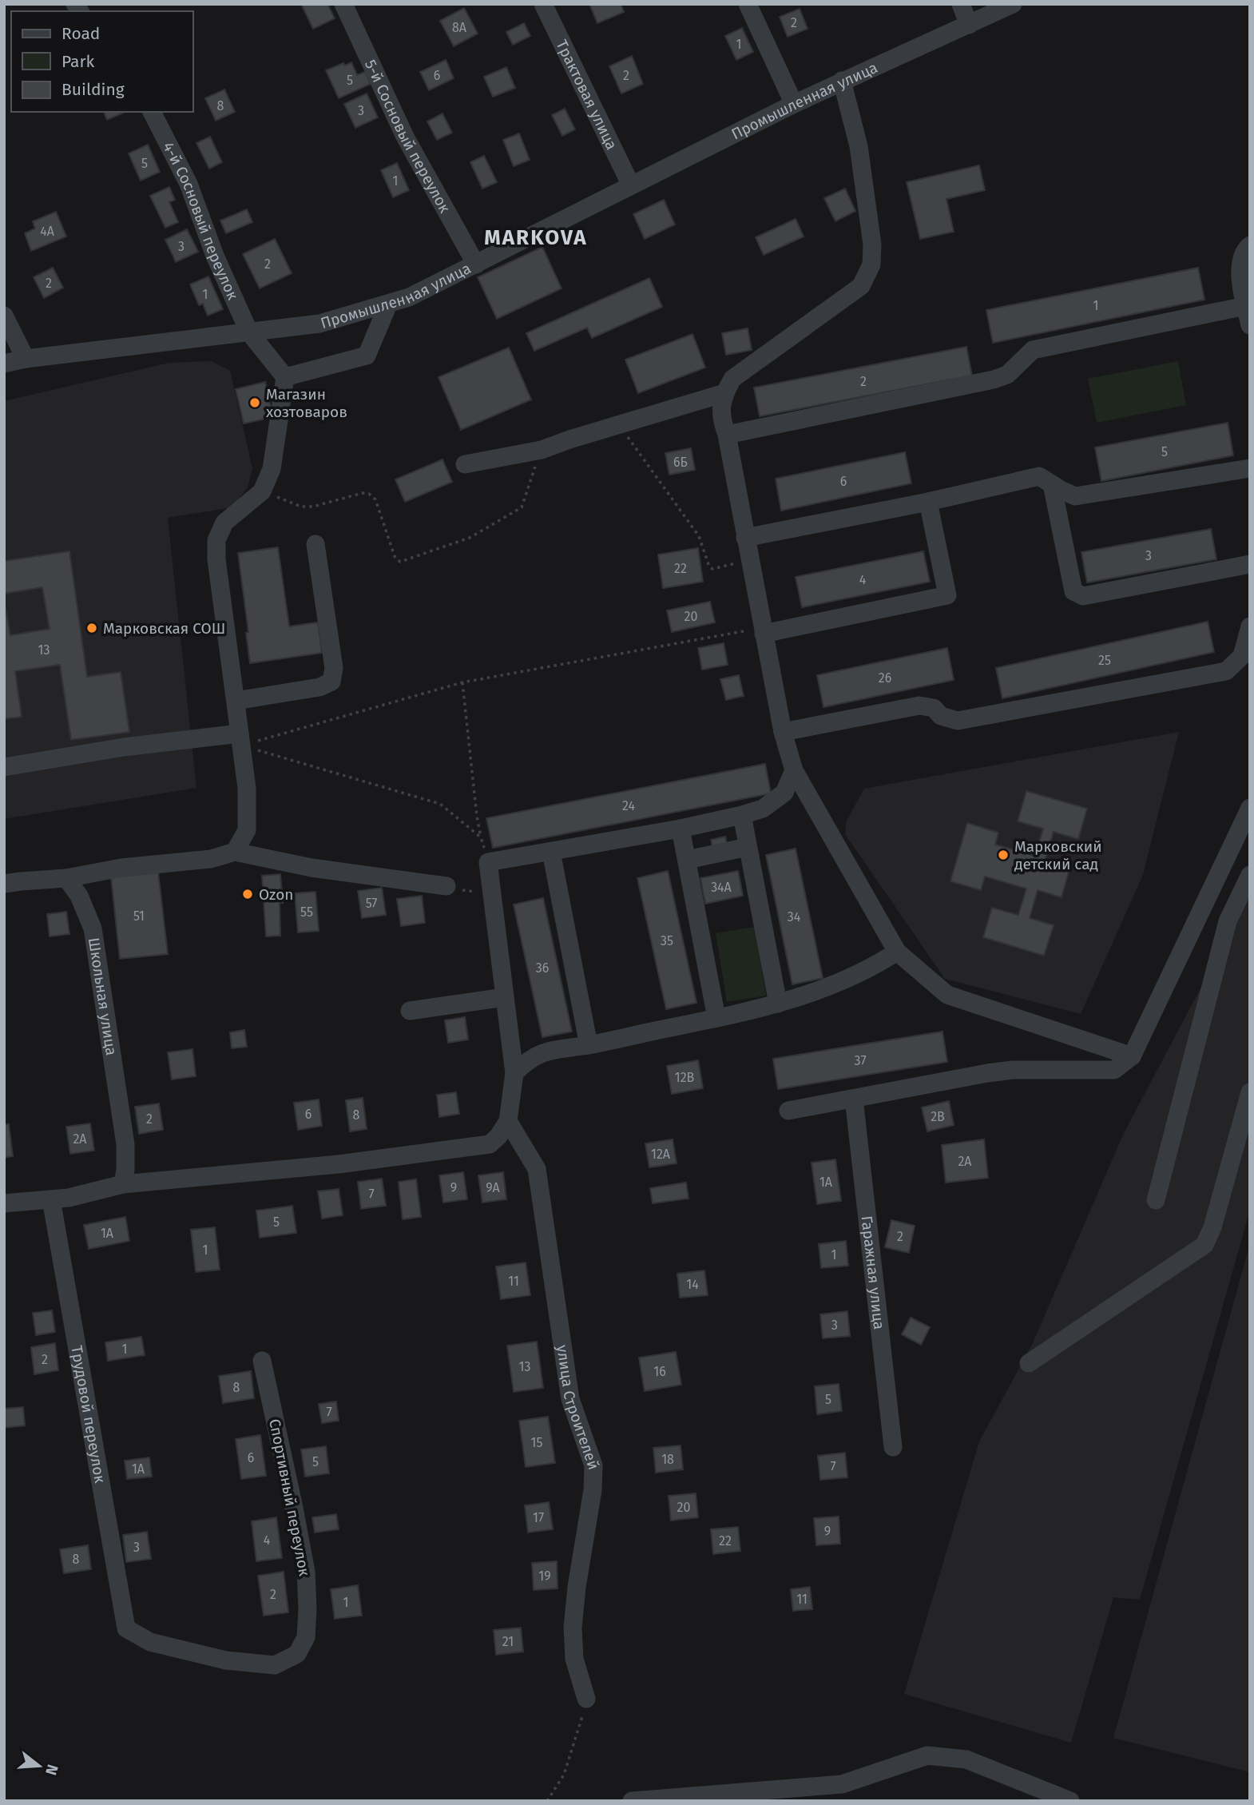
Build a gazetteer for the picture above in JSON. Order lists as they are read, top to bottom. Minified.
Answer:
{"streets":{"street":["Трактовая улица","Промышленная улица","5-й Сосновый переулок","4-й Сосновый переулок","Школьная улица","Гаражная улица","улица Строителей","Трудовой переулок","Спортивный переулок"]},"crossings":[["Трактовая улица","Промышленная улица"],["Промышленная улица","5-й Сосновый переулок"],["Промышленная улица","4-й Сосновый переулок"],["Трудовой переулок","Спортивный переулок"]],"districts":["MARKOVA"],"places":["Магазин хозтоваров","Марковская СОШ","Марковский детский сад","Ozon"],"house_numbers":["2","8А","1","6","2","5","8","3","5","1","4А","3","2","2","1","1","2","5","6Б","6","3","22","4","20","13","25","26","24","34А","57","55","51","34","35","36","37","12В","6","8","2В","2","2А","12А","2А","1А","9","9А","7","5","1А","2","1","1","11","14","3","1","2","13","16","8","5","7","15","6","18","5","7","1А","20","17","9","4","22","3","8","19","2","11","1","21"],"legend":["Road","Park","Building"],"north":"right"}
